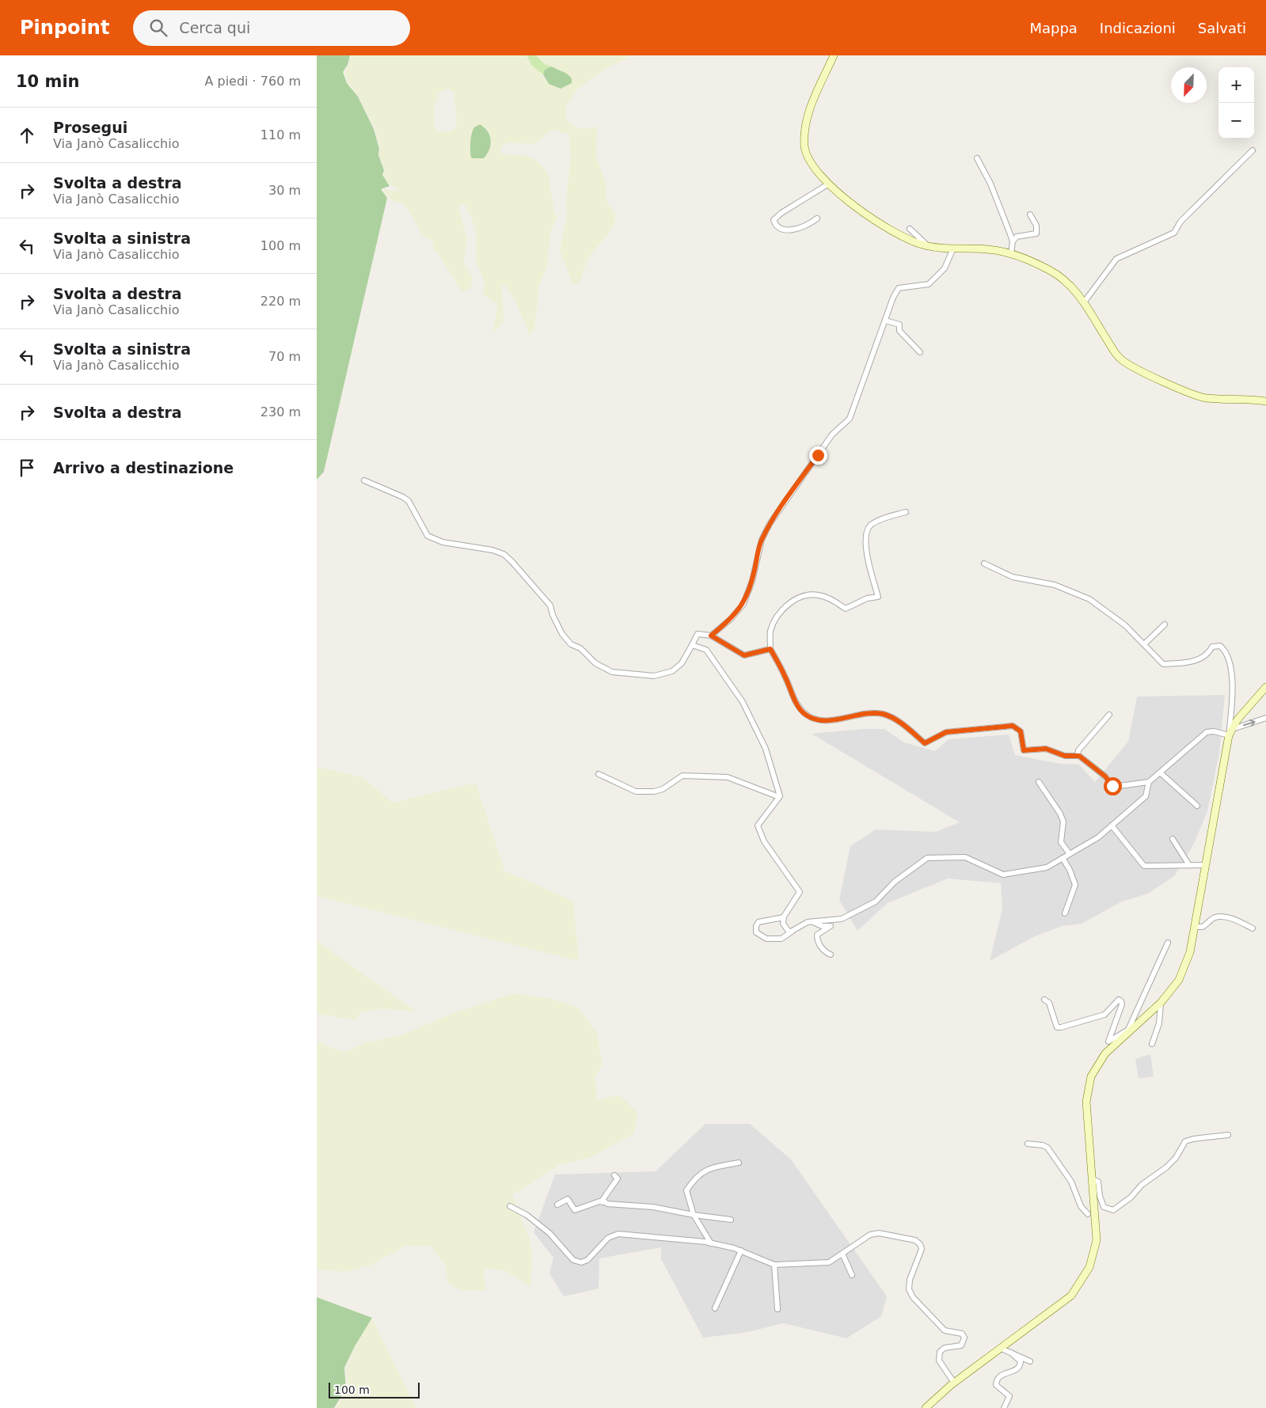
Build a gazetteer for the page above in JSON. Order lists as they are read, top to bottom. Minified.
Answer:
{"scale_bar":"100 m","north":"bottom left","page":{"header":"Pinpoint","search":"Cerca qui","nav":["Mappa","Indicazioni","Salvati"],"heading":["10 min","A piedi · 760 m"],"map_buttons":["+","−"],"list":[["Prosegui","Via Janò Casalicchio","110 m"],["Svolta a destra","Via Janò Casalicchio","30 m"],["Svolta a sinistra","Via Janò Casalicchio","100 m"],["Svolta a destra","Via Janò Casalicchio","220 m"],["Svolta a sinistra","Via Janò Casalicchio","70 m"],["Svolta a destra","230 m"],"Arrivo a destinazione"],"scale":"100 m"}}
